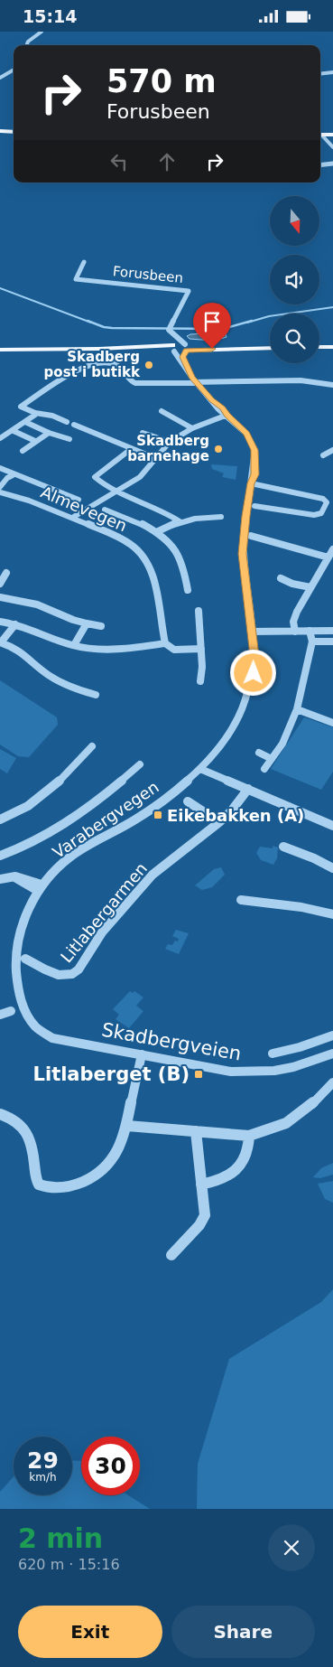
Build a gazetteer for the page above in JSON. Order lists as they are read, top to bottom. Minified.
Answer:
{"streets":{"street":["Forusbeen","Almevegen","Varabergvegen","Litlabergarmen","Skadbergveien"]},"crossings":[["Forusbeen","Varabergvegen"]],"places":{"other":["Skadberg post i butikk","Skadberg barnehage"],"transit":["Eikebakken (A)","Litlaberget (B)"]},"north":"bottom","page":{"status":"15:14","turn":["570 m","Forusbeen"],"speed":"29 km/h","limit":"30","heading":["2 min","620 m · 15:16"],"buttons":["Exit","Share"]}}
